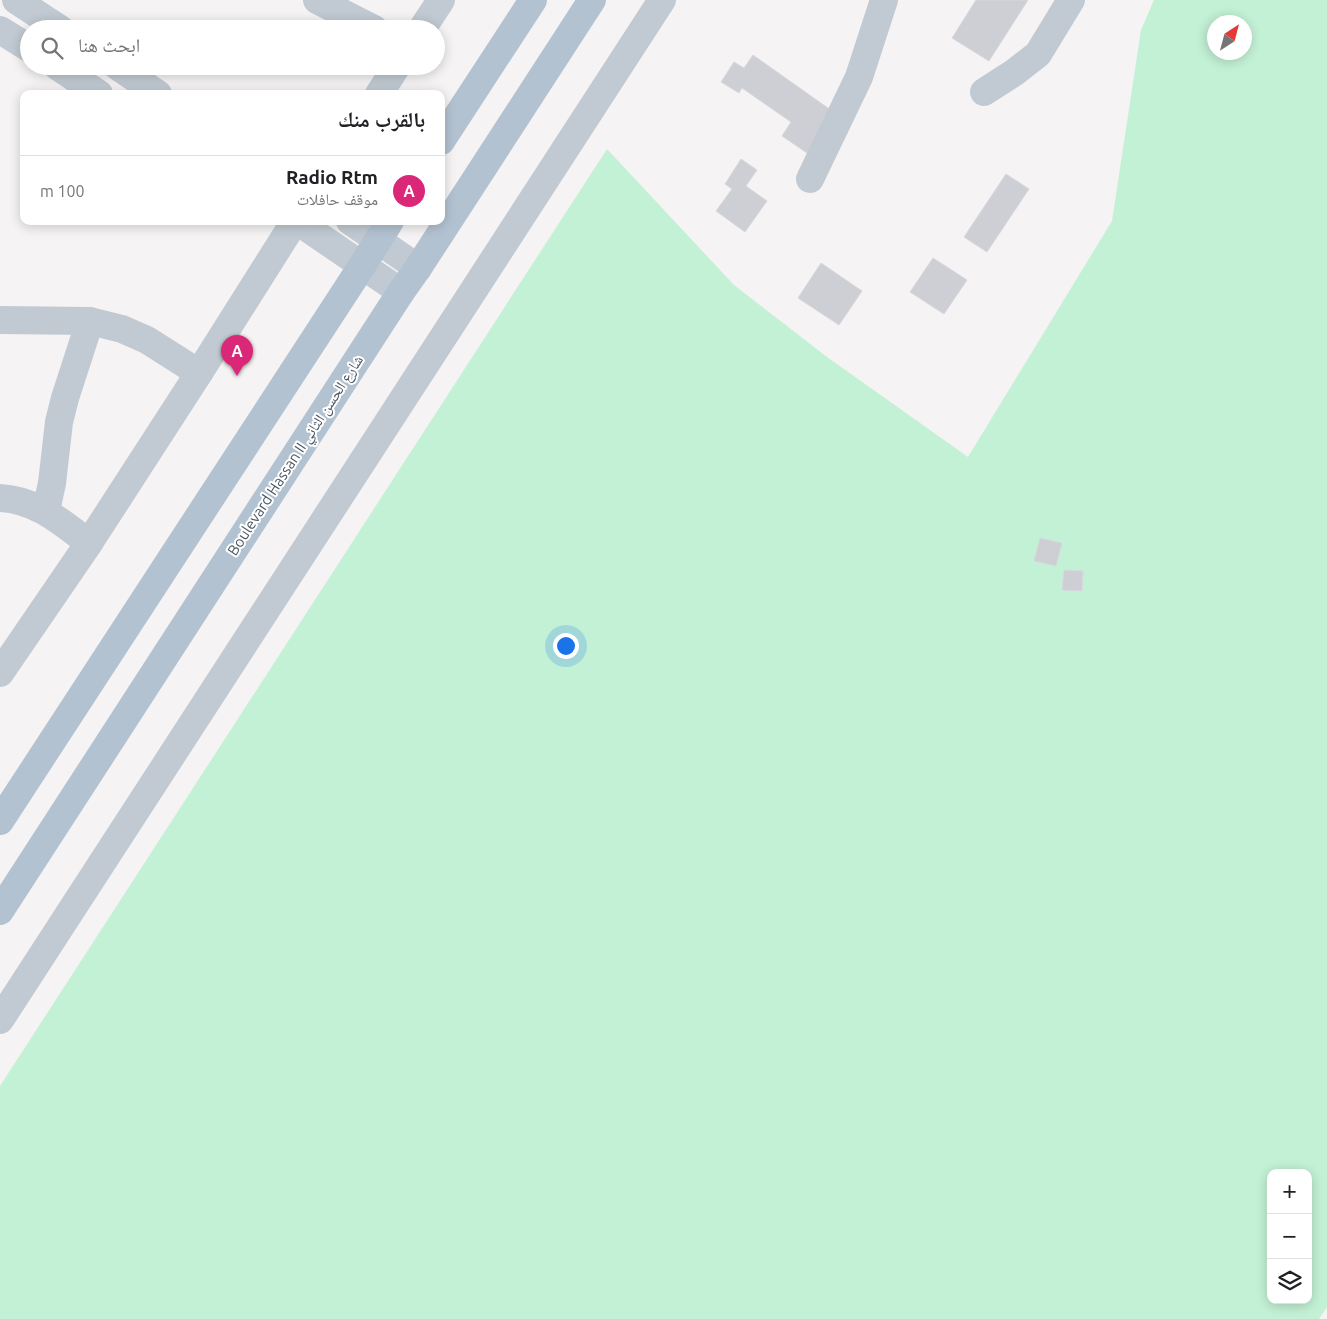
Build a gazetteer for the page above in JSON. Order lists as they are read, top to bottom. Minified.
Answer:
{"streets":{"main road":["Boulevard Hassan II شارع الحسن الثاني"]},"north":"top right","page":{"search":"ابحث هنا","heading":"بالقرب منك","list":[{"mark":"A","name":"Radio Rtm","note":"موقف حافلات","value":"100 m"}],"pins":"A","map_buttons":["+","−"]}}
